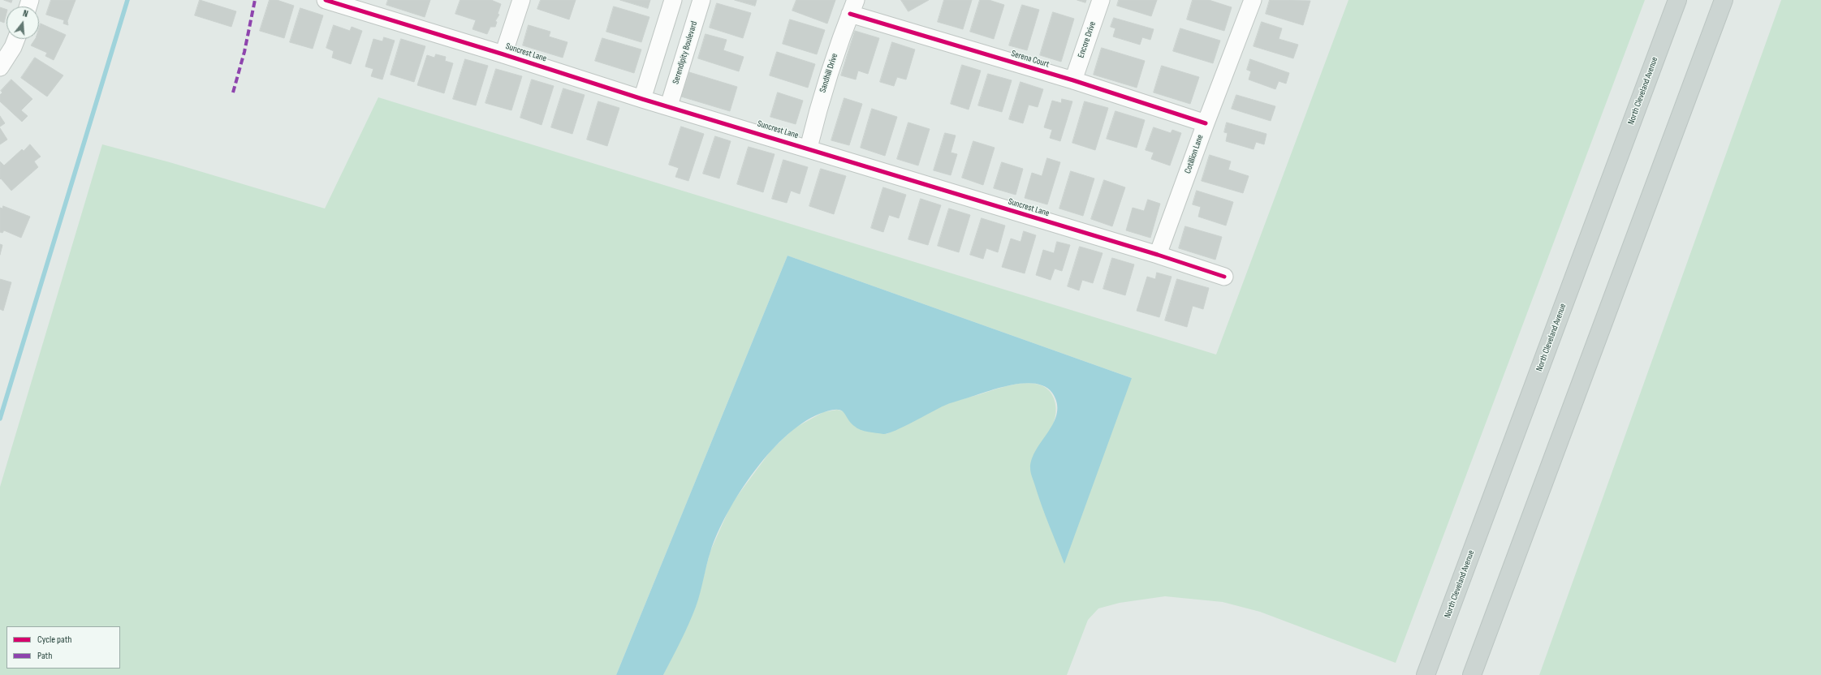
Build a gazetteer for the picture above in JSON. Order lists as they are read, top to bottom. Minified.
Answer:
{"streets":{"main road":["North Cleveland Avenue"],"street":["Encore Drive","Suncrest Lane","Serendipity Boulevard","Serena Court","Sandhill Drive","Cotillion Lane"]},"crossings":[["Encore Drive","Serena Court"],["Suncrest Lane","Serendipity Boulevard"],["Suncrest Lane","Sandhill Drive"],["Suncrest Lane","Cotillion Lane"],["Serena Court","Sandhill Drive"],["Serena Court","Cotillion Lane"]],"legend":["Cycle path","Path"],"north":"top"}
